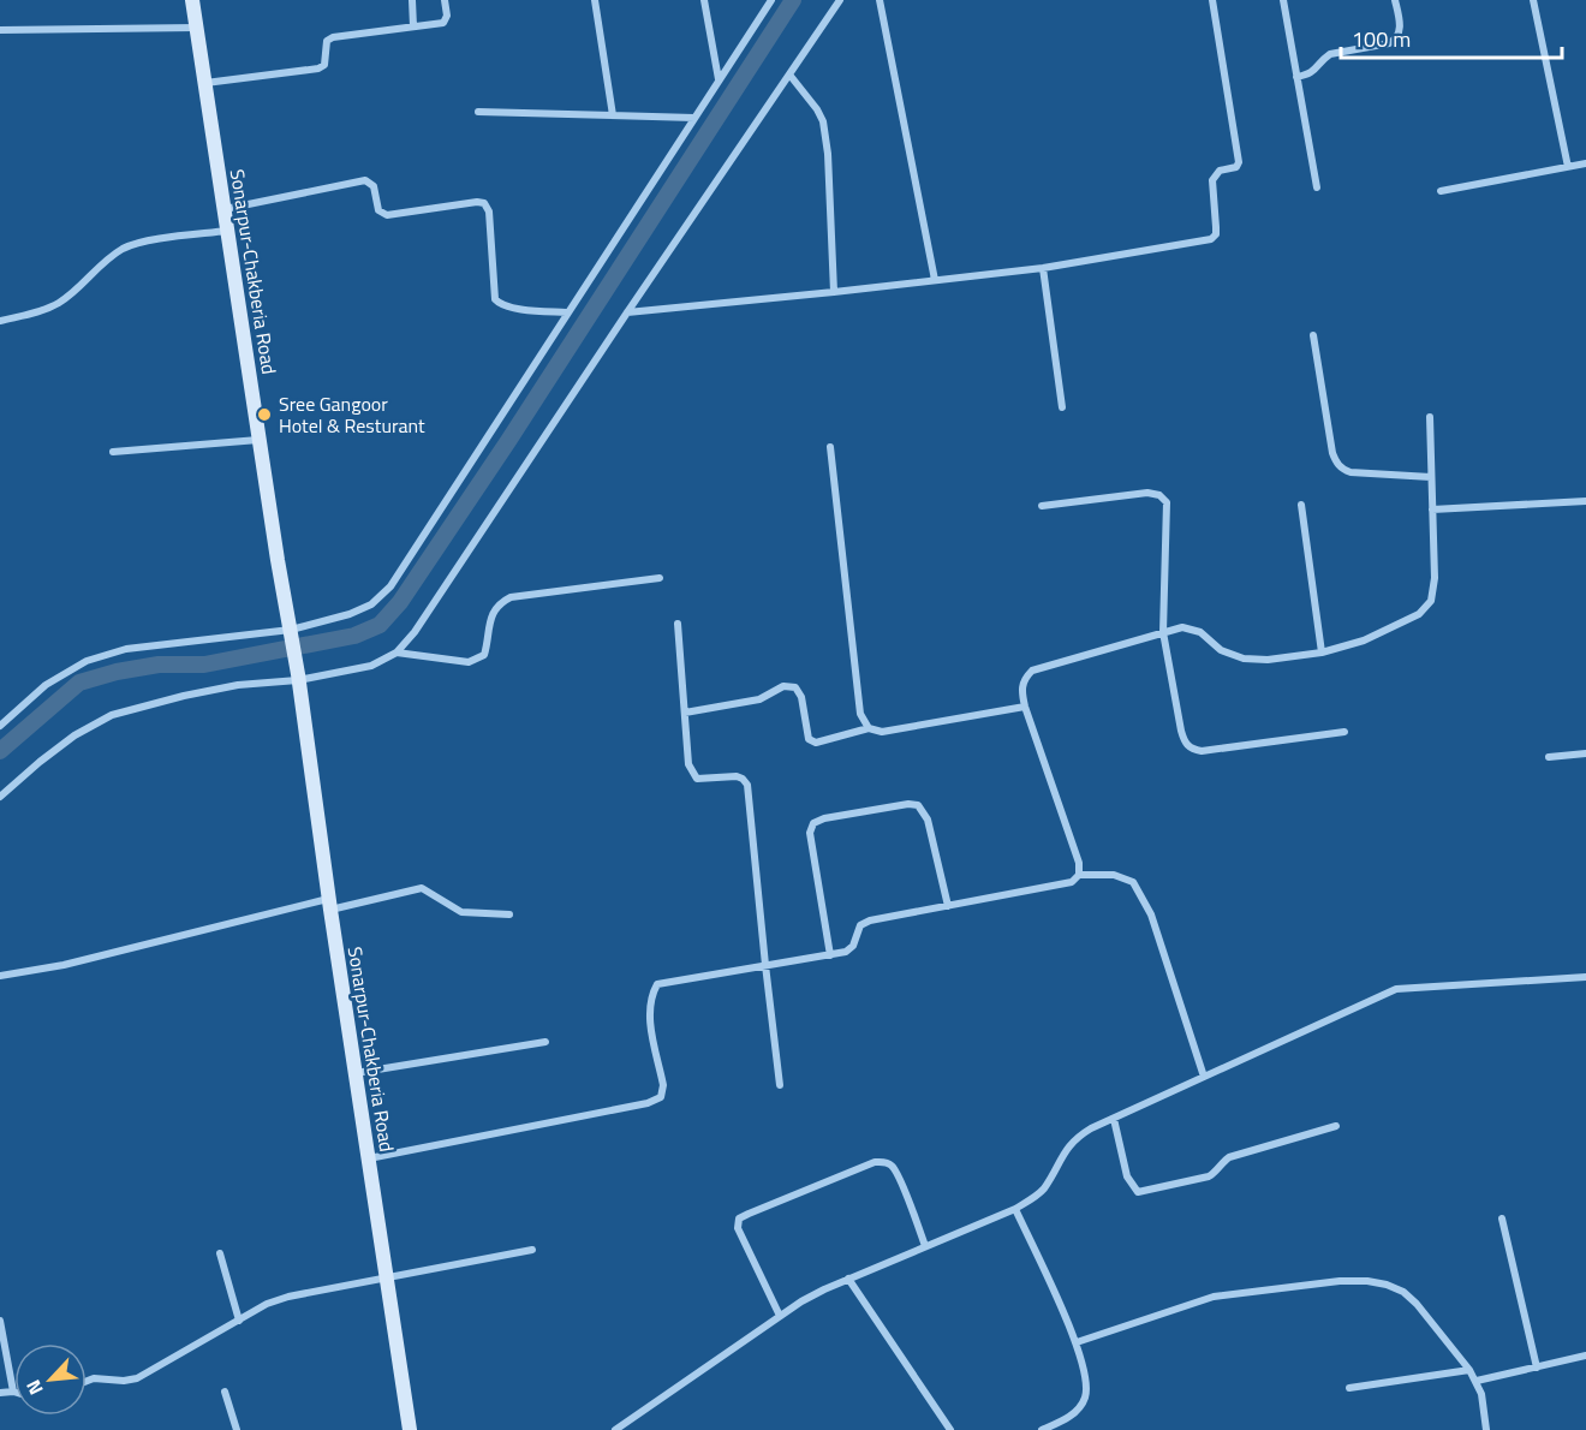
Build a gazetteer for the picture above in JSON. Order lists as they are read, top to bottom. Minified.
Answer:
{"streets":{"main road":["Sonarpur-Chakberia Road"]},"places":["Sree Gangoor Hotel & Resturant"],"scale_bar":"100 m","north":"bottom left"}
